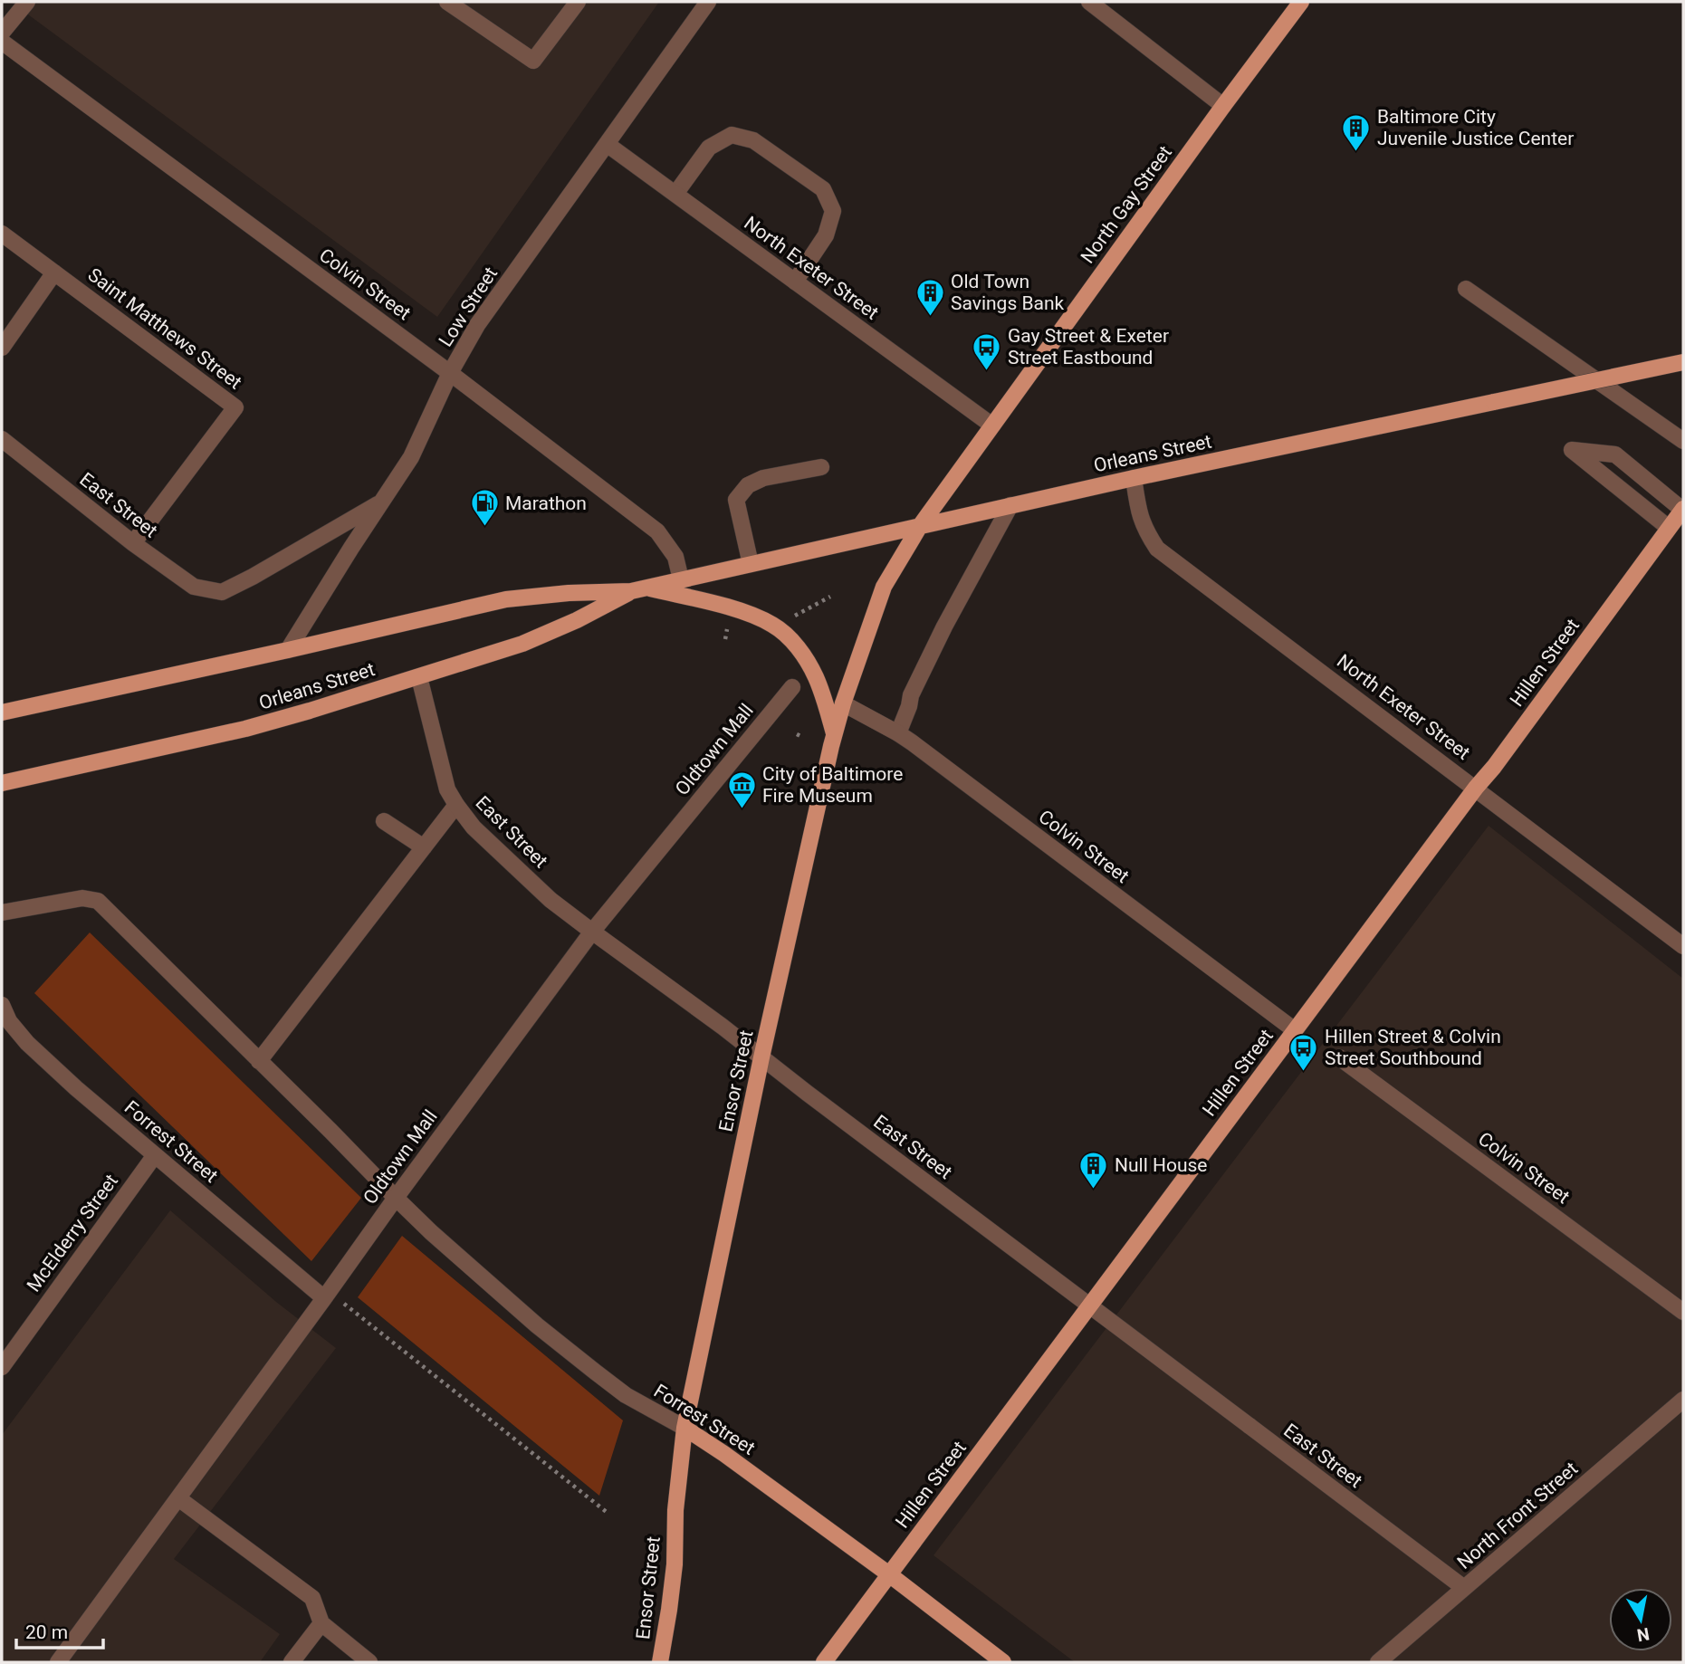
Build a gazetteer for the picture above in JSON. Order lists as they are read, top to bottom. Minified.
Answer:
{"streets":{"main road":["North Gay Street","Orleans Street","Hillen Street","Ensor Street","Forrest Street"],"street":["North Exeter Street","Colvin Street","Low Street","Saint Matthews Street","East Street","Oldtown Mall","McElderry Street","North Front Street"]},"crossings":[["North Gay Street","North Exeter Street"],["North Gay Street","Orleans Street"],["North Gay Street","Ensor Street"],["North Exeter Street","Low Street"],["North Exeter Street","Orleans Street"],["North Exeter Street","Hillen Street"],["Colvin Street","Low Street"],["Colvin Street","Orleans Street"],["Colvin Street","Hillen Street"],["Colvin Street","Ensor Street"],["Low Street","Orleans Street"],["Low Street","East Street"],["Saint Matthews Street","East Street"],["Orleans Street","East Street"],["Orleans Street","Ensor Street"],["East Street","Hillen Street"],["East Street","Oldtown Mall"],["East Street","Ensor Street"],["East Street","North Front Street"],["Hillen Street","Forrest Street"],["Oldtown Mall","Forrest Street"],["Ensor Street","Forrest Street"],["Forrest Street","McElderry Street"]],"places":{"building":["Baltimore City Juvenile Justice Center","Old Town Savings Bank","Null House"],"bus stop":["Gay Street & Exeter Street Eastbound","Hillen Street & Colvin Street Southbound"],"fuel station":["Marathon"],"museum":["City of Baltimore Fire Museum"]},"scale_bar":"20 m","north":"bottom"}
